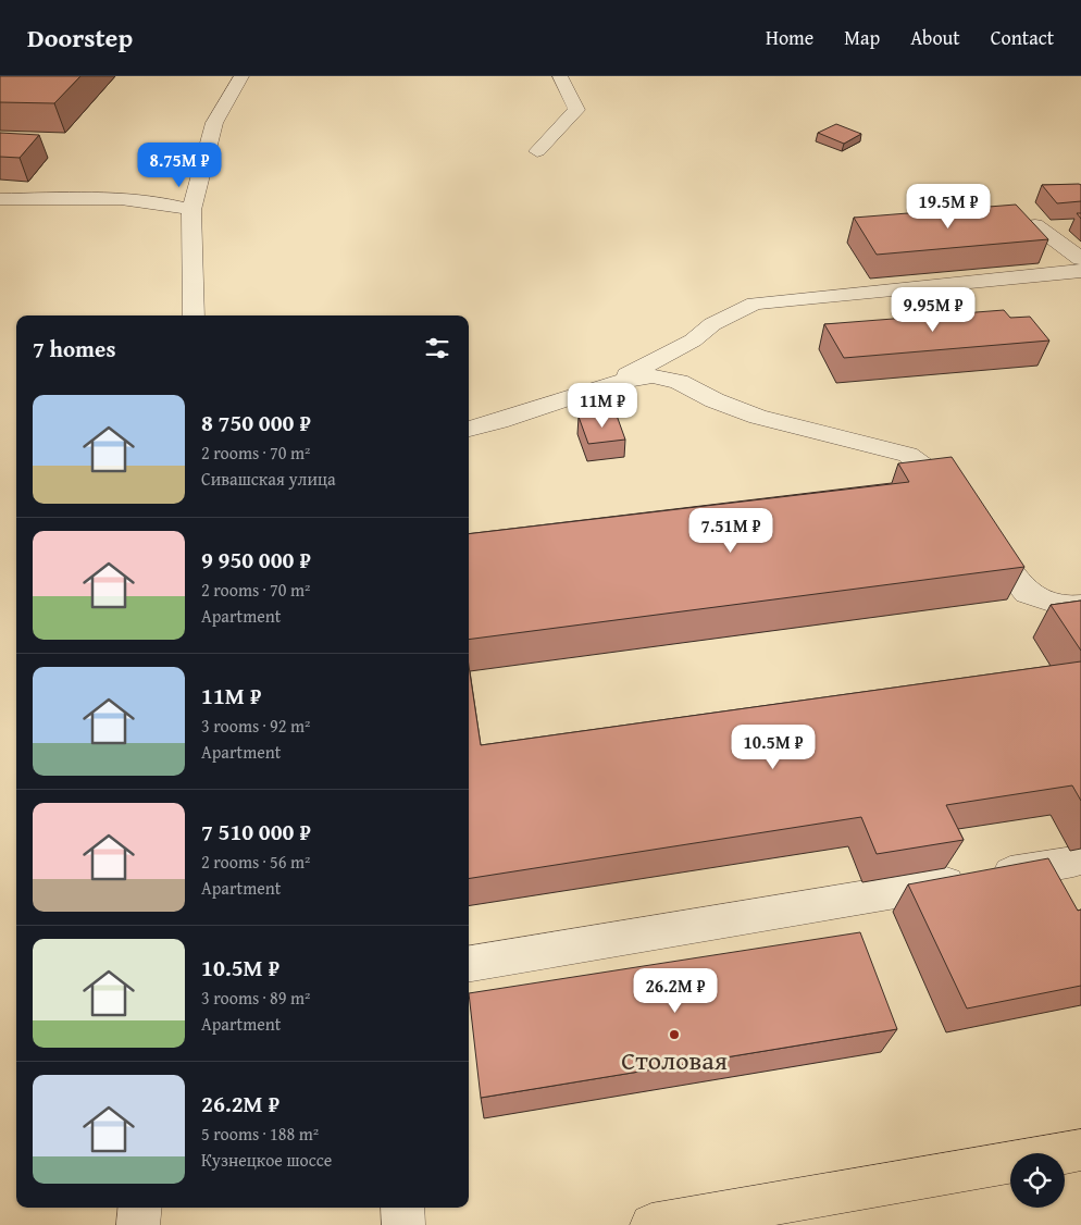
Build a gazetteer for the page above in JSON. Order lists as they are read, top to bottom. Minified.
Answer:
{"places":["Столовая"],"page":{"header":"Doorstep","nav":["Home","Map","About","Contact"],"price":["8.75M ₽","19.5M ₽","9.95M ₽","11M ₽","7.51M ₽","10.5M ₽","26.2M ₽"],"heading":"7 homes","list":[{"name":"8 750 000 ₽","note":"2 rooms · 70 m² · Сивашская улица"},{"name":"9 950 000 ₽","note":"2 rooms · 70 m² · Apartment"},{"name":"11M ₽","note":"3 rooms · 92 m² · Apartment"},{"name":"7 510 000 ₽","note":"2 rooms · 56 m² · Apartment"},{"name":"10.5M ₽","note":"3 rooms · 89 m² · Apartment"},{"name":"26.2M ₽","note":"5 rooms · 188 m² · Кузнецкое шоссе"}]}}
